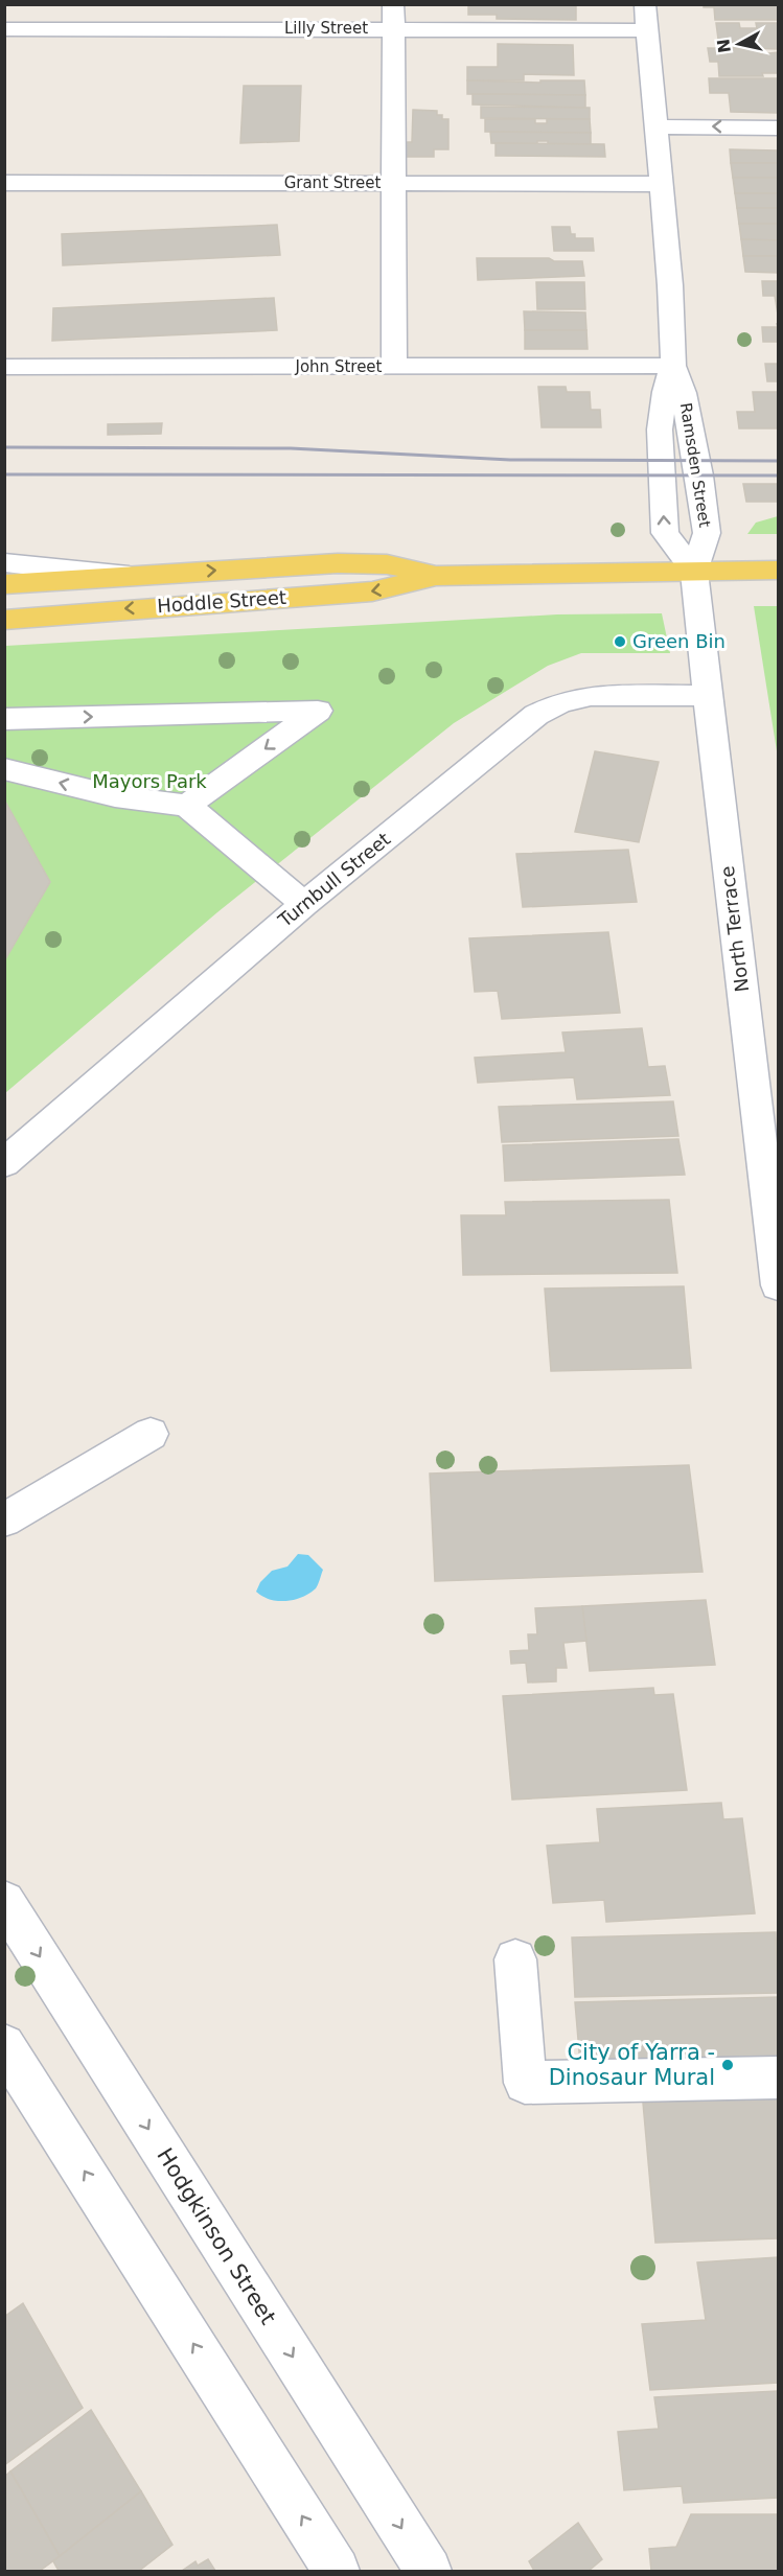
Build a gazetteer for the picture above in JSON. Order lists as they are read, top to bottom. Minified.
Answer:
{"streets":{"main road":["Hoddle Street"],"street":["Lilly Street","Grant Street","John Street","Ramsden Street","Turnbull Street","North Terrace","Hodgkinson Street"]},"crossings":[["Lilly Street","Ramsden Street"],["Grant Street","Ramsden Street"],["John Street","Ramsden Street"],["Ramsden Street","Hoddle Street"],["Ramsden Street","North Terrace"],["Hoddle Street","North Terrace"],["Turnbull Street","North Terrace"]],"parks":["Mayors Park"],"places":["Green Bin","City of Yarra - Dinosaur Mural"],"north":"left"}
